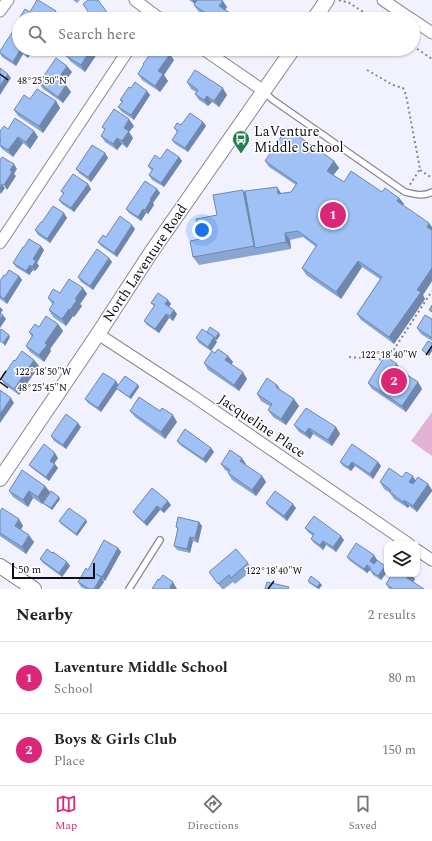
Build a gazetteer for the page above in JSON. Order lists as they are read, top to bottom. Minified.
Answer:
{"streets":{"street":["North Laventure Road","Jacqueline Place"]},"crossings":[["North Laventure Road","Jacqueline Place"]],"places":{"bus stop":["LaVenture Middle School"]},"scale_bar":"50 m","page":{"search":"Search here","pins":["1","2"],"scale":"50 m","heading":["Nearby","2 results"],"list":[{"mark":"1","name":"Laventure Middle School","note":"School","value":"80 m"},{"mark":"2","name":"Boys & Girls Club","note":"Place","value":"150 m"}],"nav":["Map","Directions","Saved"]},"coordinates":["48°25'50\"N","122°18'40\"W","122°18'50\"W","48°25'45\"N"]}
